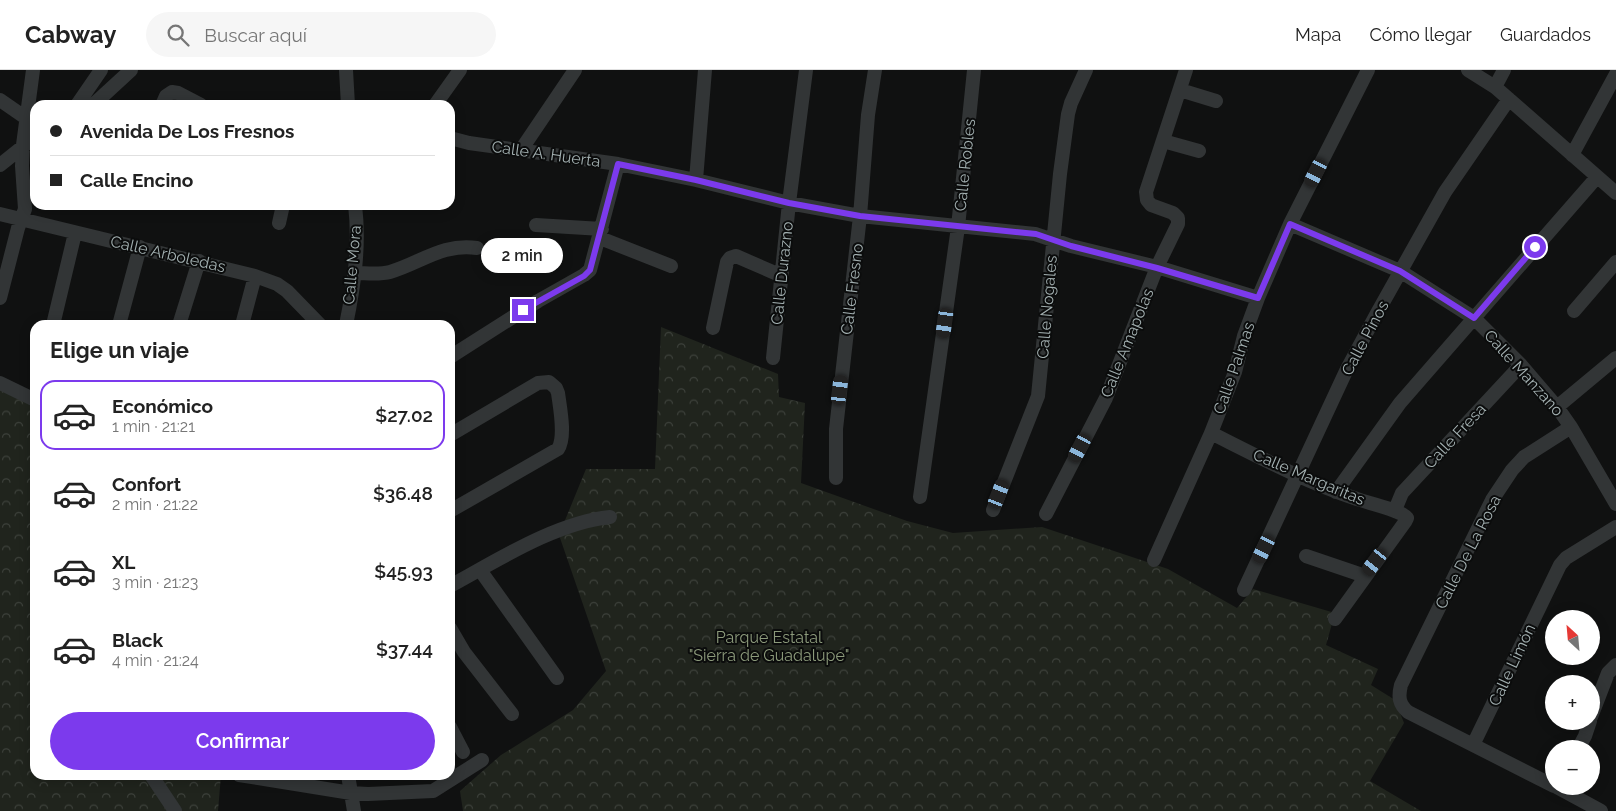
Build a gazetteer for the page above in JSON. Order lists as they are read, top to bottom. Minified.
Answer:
{"streets":{"street":["Calle A. Huerta","Calle Robles","Calle Arboledas","Calle Mora","Calle Durazno","Calle Fresno","Calle Nogales","Calle Pinos","Calle Amapolas","Calle Palmas","Calle Manzano","Calle Fresa","Calle Margaritas","Calle De La Rosa","Calle Limón"]},"crossings":[["Calle A. Huerta","Calle Robles"],["Calle A. Huerta","Calle Durazno"],["Calle A. Huerta","Calle Fresno"],["Calle A. Huerta","Calle Nogales"],["Calle A. Huerta","Calle Amapolas"],["Calle A. Huerta","Calle Palmas"],["Calle Pinos","Calle Manzano"],["Calle Pinos","Calle Margaritas"],["Calle Palmas","Calle Manzano"],["Calle Palmas","Calle Margaritas"],["Calle Manzano","Calle Fresa"],["Calle Manzano","Calle De La Rosa"],["Calle Fresa","Calle Margaritas"],["Calle De La Rosa","Calle Limón"]],"parks":["Parque Estatal \"Sierra de Guadalupe\""],"north":"top left","page":{"header":"Cabway","search":"Buscar aquí","nav":["Mapa","Cómo llegar","Guardados"],"banner":["Avenida De Los Fresnos","Calle Encino"],"bubble":"2 min","heading":"Elige un viaje","list":[{"name":"Económico","note":"1 min · 21:21","value":"$27.02"},{"name":"Confort","note":"2 min · 21:22","value":"$36.48"},{"name":"XL","note":"3 min · 21:23","value":"$45.93"},{"name":"Black","note":"4 min · 21:24","value":"$37.44"}],"map_buttons":["+","−"],"buttons":"Confirmar"}}
